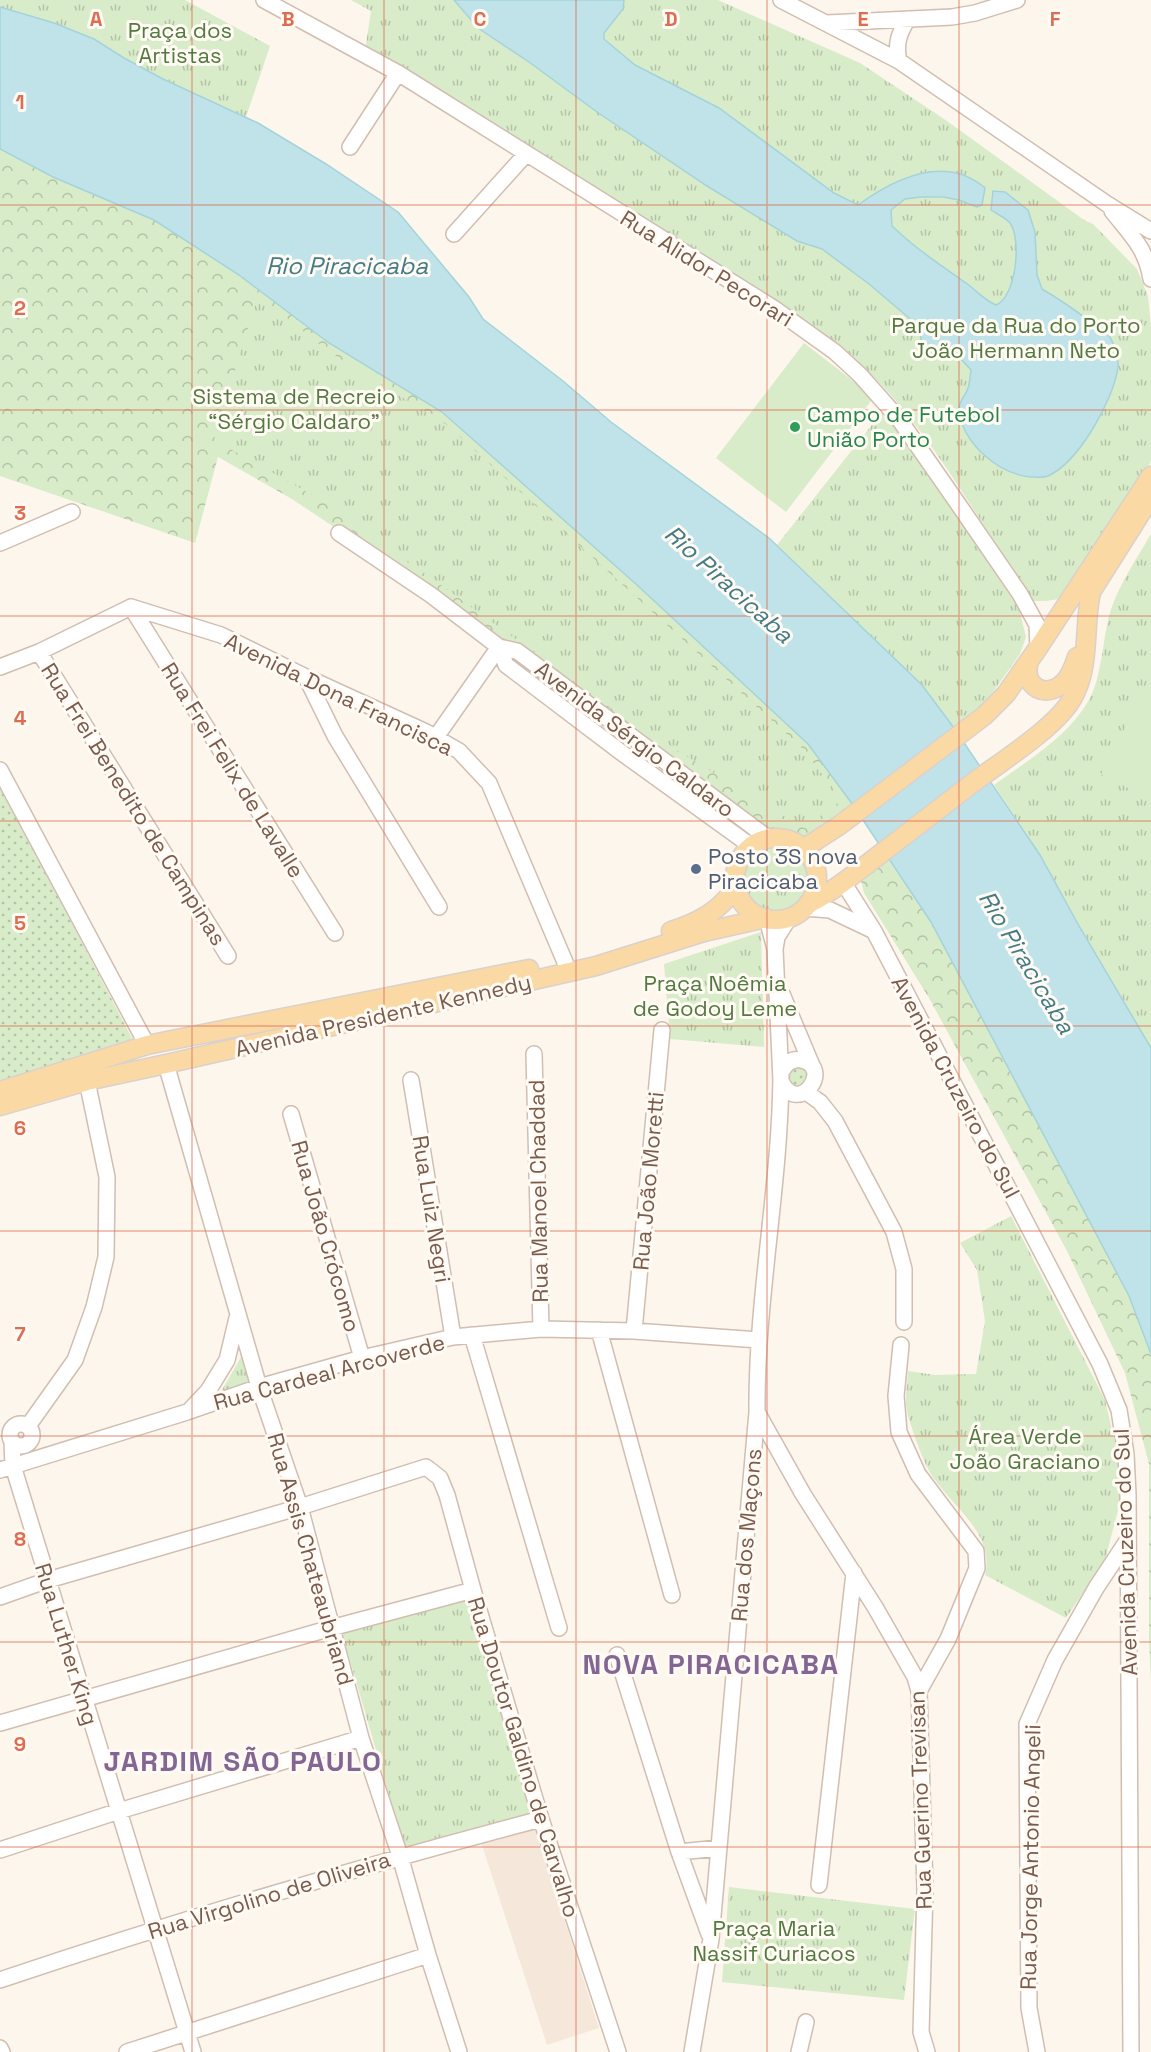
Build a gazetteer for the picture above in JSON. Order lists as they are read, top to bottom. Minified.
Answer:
{"streets":{"main road":["Avenida Presidente Kennedy"],"street":["Rua Alidor Pecorari","Avenida Dona Francisca","Avenida Sérgio Caldaro","Rua Frei Felix de Lavalle","Rua Frei Benedito de Campinas","Avenida Cruzeiro do Sul","Rua João Moretti","Rua Manoel Chaddad","Rua Luiz Negri","Rua João Crócomo","Rua Cardeal Arcoverde","Rua dos Maçons","Rua Assis Chateaubriand","Rua Luther King","Rua Doutor Galdino de Carvalho","Rua Guerino Trevisan","Rua Jorge Antonio Angeli","Rua Virgolino de Oliveira"]},"crossings":[["Avenida Dona Francisca","Rua Frei Felix de Lavalle"],["Avenida Dona Francisca","Avenida Presidente Kennedy"],["Avenida Sérgio Caldaro","Avenida Presidente Kennedy"],["Avenida Sérgio Caldaro","Rua dos Maçons"],["Avenida Presidente Kennedy","Rua dos Maçons"],["Avenida Presidente Kennedy","Rua Assis Chateaubriand"],["Avenida Cruzeiro do Sul","Rua Jorge Antonio Angeli"],["Rua João Moretti","Rua Cardeal Arcoverde"],["Rua Manoel Chaddad","Rua Cardeal Arcoverde"],["Rua Luiz Negri","Rua Cardeal Arcoverde"],["Rua João Crócomo","Rua Cardeal Arcoverde"],["Rua Cardeal Arcoverde","Rua dos Maçons"],["Rua Cardeal Arcoverde","Rua Assis Chateaubriand"],["Rua Cardeal Arcoverde","Rua Luther King"],["Rua dos Maçons","Rua Guerino Trevisan"],["Rua Assis Chateaubriand","Rua Doutor Galdino de Carvalho"],["Rua Assis Chateaubriand","Rua Virgolino de Oliveira"],["Rua Luther King","Rua Virgolino de Oliveira"],["Rua Doutor Galdino de Carvalho","Rua Virgolino de Oliveira"]],"districts":["NOVA PIRACICABA","JARDIM SÃO PAULO"],"water":["Rio Piracicaba"],"parks":["Praça dos Artistas","Parque da Rua do Porto João Hermann Neto","Sistema de Recreio “Sérgio Caldaro”","Praça Noêmia de Godoy Leme","Área Verde João Graciano","Praça Maria Nassif Curiacos"],"places":["Campo de Futebol União Porto","Posto 3S nova Piracicaba"],"grid":{"columns":["A","B","C","D","E","F"],"rows":["1","2","3","4","5","6","7","8","9"]}}
